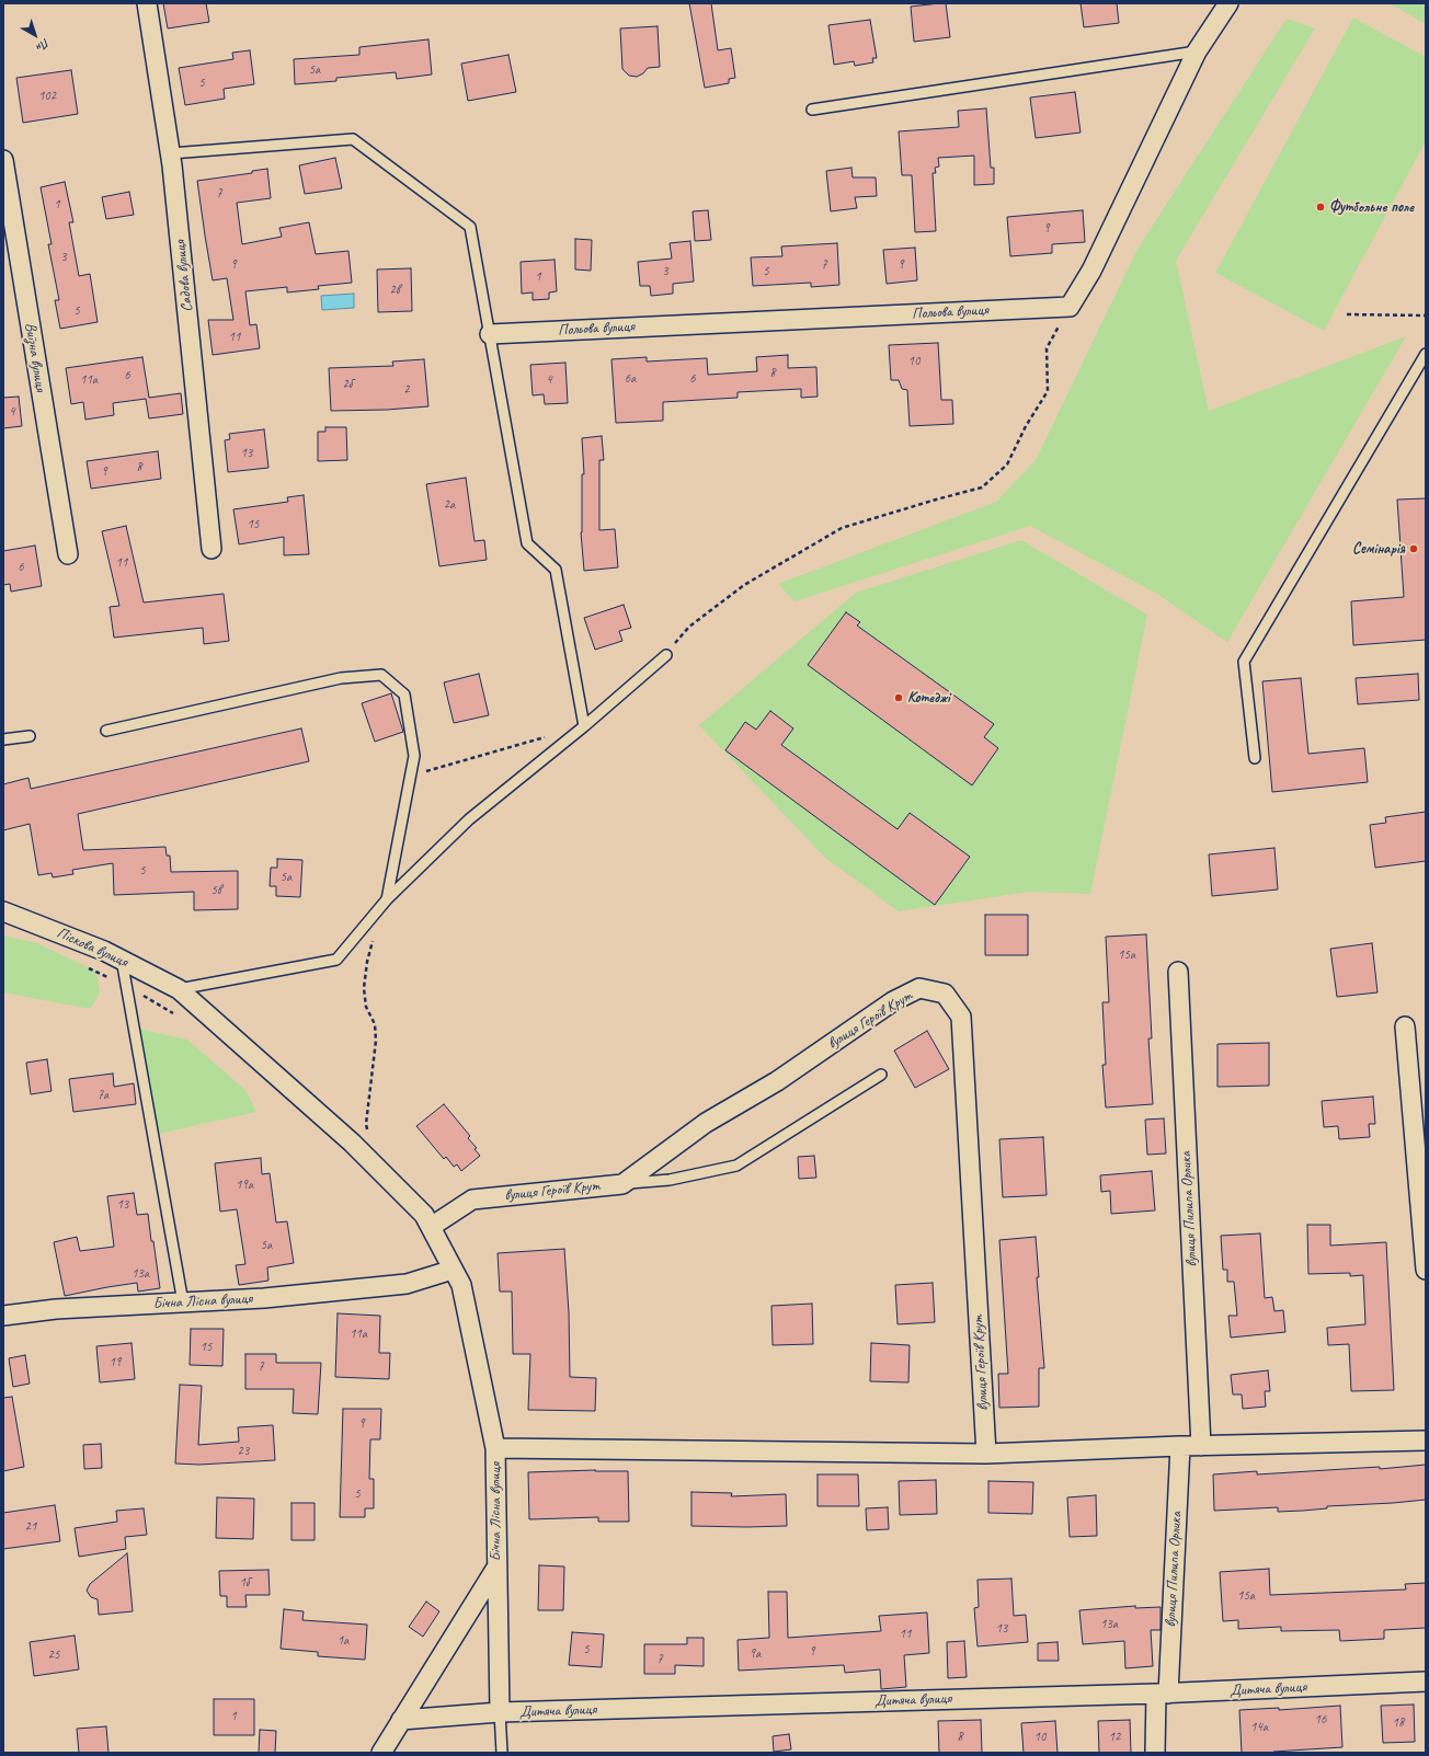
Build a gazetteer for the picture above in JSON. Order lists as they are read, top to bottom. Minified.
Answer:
{"streets":{"street":["Садова вулиця","Польова вулиця","Виїзна вулиця","Піскова вулиця","вулиця Героїв Крут","вулиця Пилипа Орлика","Бічна Лісна вулиця","Дитяча вулиця"]},"crossings":[["Піскова вулиця","Бічна Лісна вулиця"],["вулиця Героїв Крут","Бічна Лісна вулиця"],["вулиця Пилипа Орлика","Дитяча вулиця"],["Бічна Лісна вулиця","Дитяча вулиця"]],"places":["Футбольне поле","Семінарія","Котеджі"],"house_numbers":["5а","5","102","7","1","9","3","9","7","9","3","5","1","2в","5","11","10","8","6","6а","6","11а","4","2б","2","4","13","8","9","2а","15","11","6","5","5а","5в","15а","7а","19а","13","5а","13а","11а","15","19","7","9","23","5","21","1б","15а","13а","13","11","1а","5","9","9а","25","7","1","16","18","14а","8","10","12"],"north":"bottom right"}
